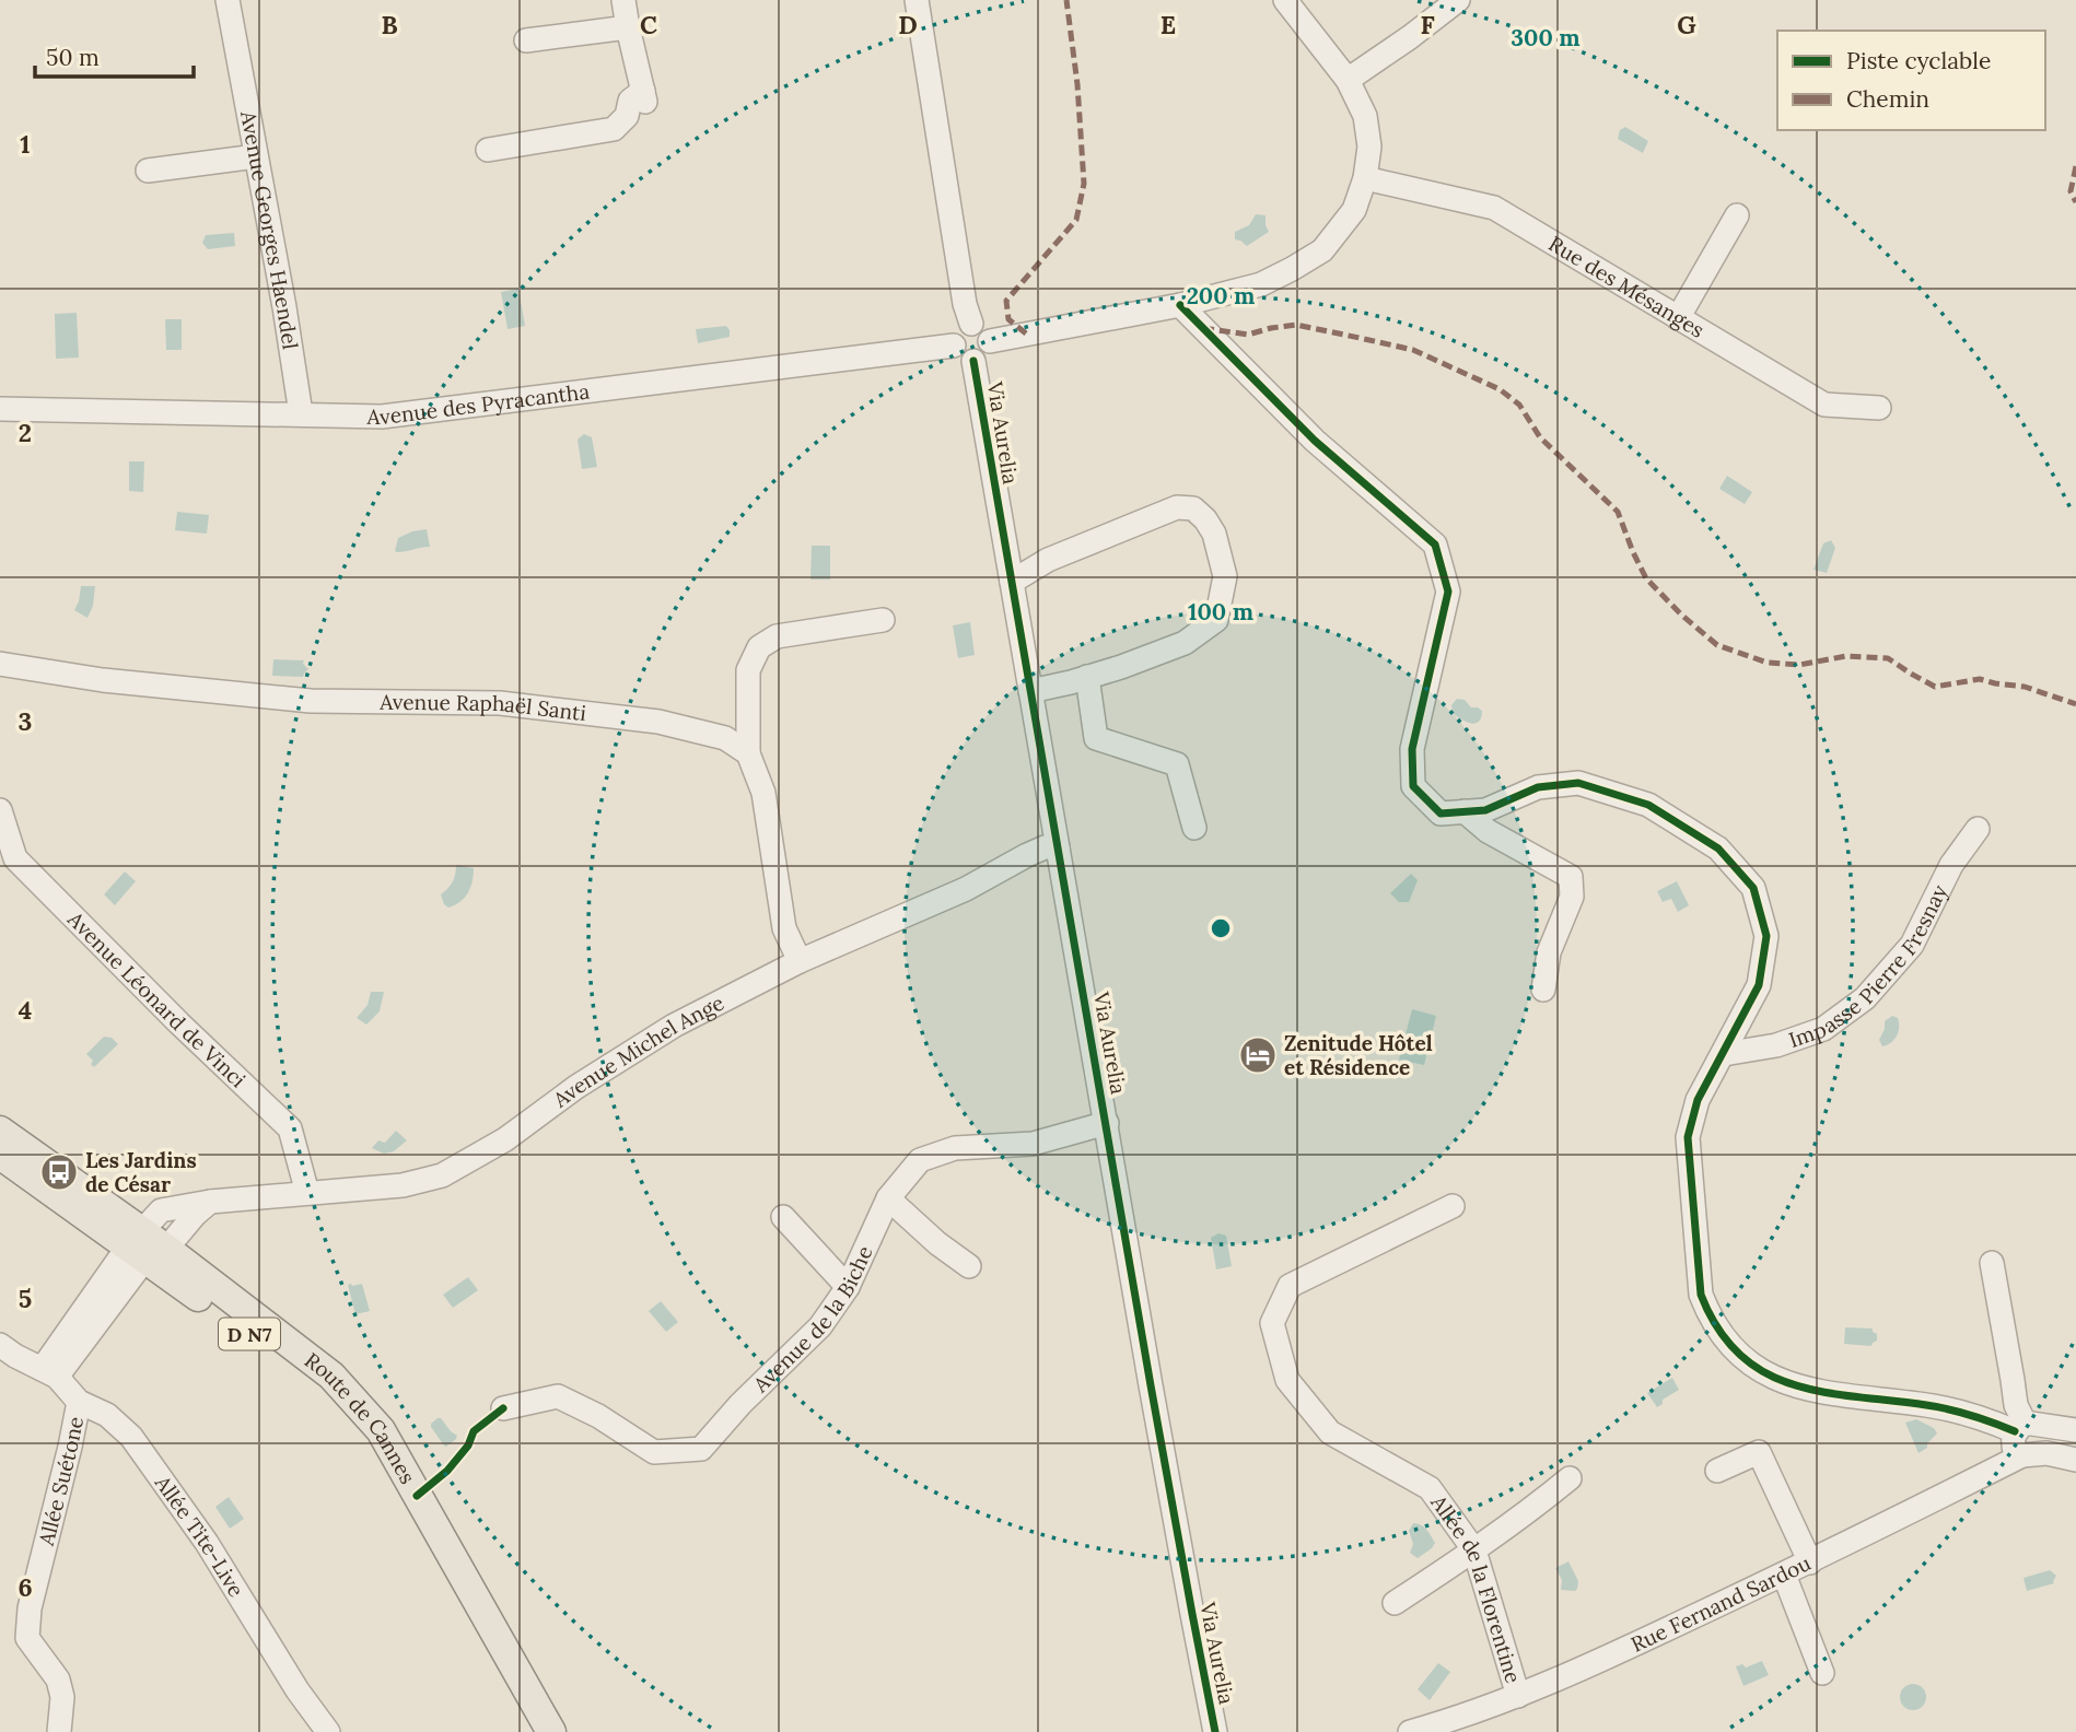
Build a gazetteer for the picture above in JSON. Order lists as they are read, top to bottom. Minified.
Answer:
{"streets":{"main road":["D N7","Route de Cannes"],"street":["Avenue Georges Haendel","Rue des Mésanges","Avenue des Pyracantha","Via Aurelia","Avenue Raphaël Santi","Impasse Pierre Fresnay","Avenue Léonard de Vinci","Avenue Michel Ange","Avenue de la Biche","Allée Suétone","Allée Tite-Live","Allée de la Florentine","Rue Fernand Sardou"]},"crossings":[["Avenue Georges Haendel","Avenue des Pyracantha"],["Avenue des Pyracantha","Via Aurelia"],["Via Aurelia","Avenue Michel Ange"],["Via Aurelia","Avenue de la Biche"],["Avenue Léonard de Vinci","Avenue Michel Ange"],["Avenue Michel Ange","Route de Cannes"],["Avenue Michel Ange","Allée Tite-Live"],["Allée Suétone","Allée Tite-Live"],["Allée de la Florentine","Rue Fernand Sardou"]],"places":{"hotel":["Zenitude Hôtel et Résidence"],"bus stop":["Les Jardins de César"]},"legend":["Piste cyclable","Chemin"],"scale_bar":"50 m","grid":{"columns":["B","C","D","E","F","G"],"rows":["1","2","3","4","5","6"]},"rings":["300 m","200 m","100 m"]}
